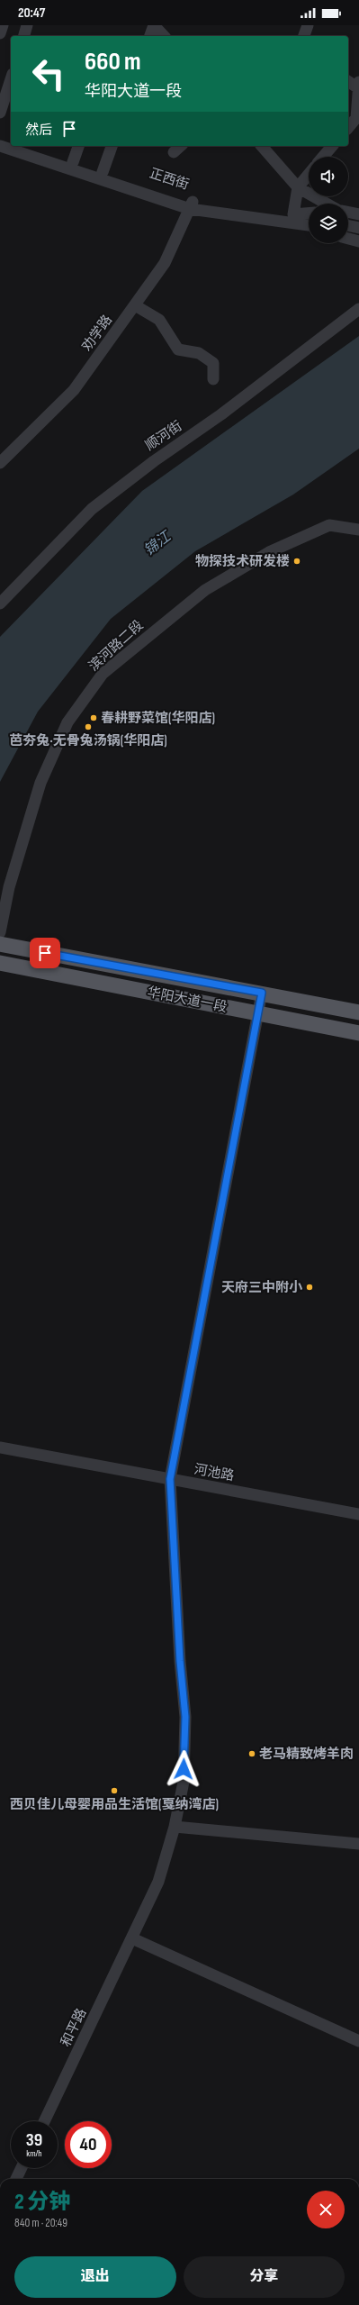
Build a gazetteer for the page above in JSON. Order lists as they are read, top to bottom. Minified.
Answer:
{"streets":{"main road":["华阳大道一段"],"street":["正西街","劝学路","顺河街","滨河路二段","河池路","和平路"]},"crossings":[["正西街","劝学路"],["华阳大道一段","和平路"],["河池路","和平路"]],"water":["锦江"],"places":["物探技术研发楼","春耕野菜馆(华阳店)","芭夯兔·无骨兔汤锅(华阳店)","天府三中附小","老马精致烤羊肉","西贝佳儿母婴用品生活馆(戛纳湾店)"],"page":{"status":"20:47","turn":["660 m","华阳大道一段"],"then":"然后","speed":"39 km/h","limit":"40","heading":["2 分钟","840 m · 20:49"],"buttons":["退出","分享"]}}
